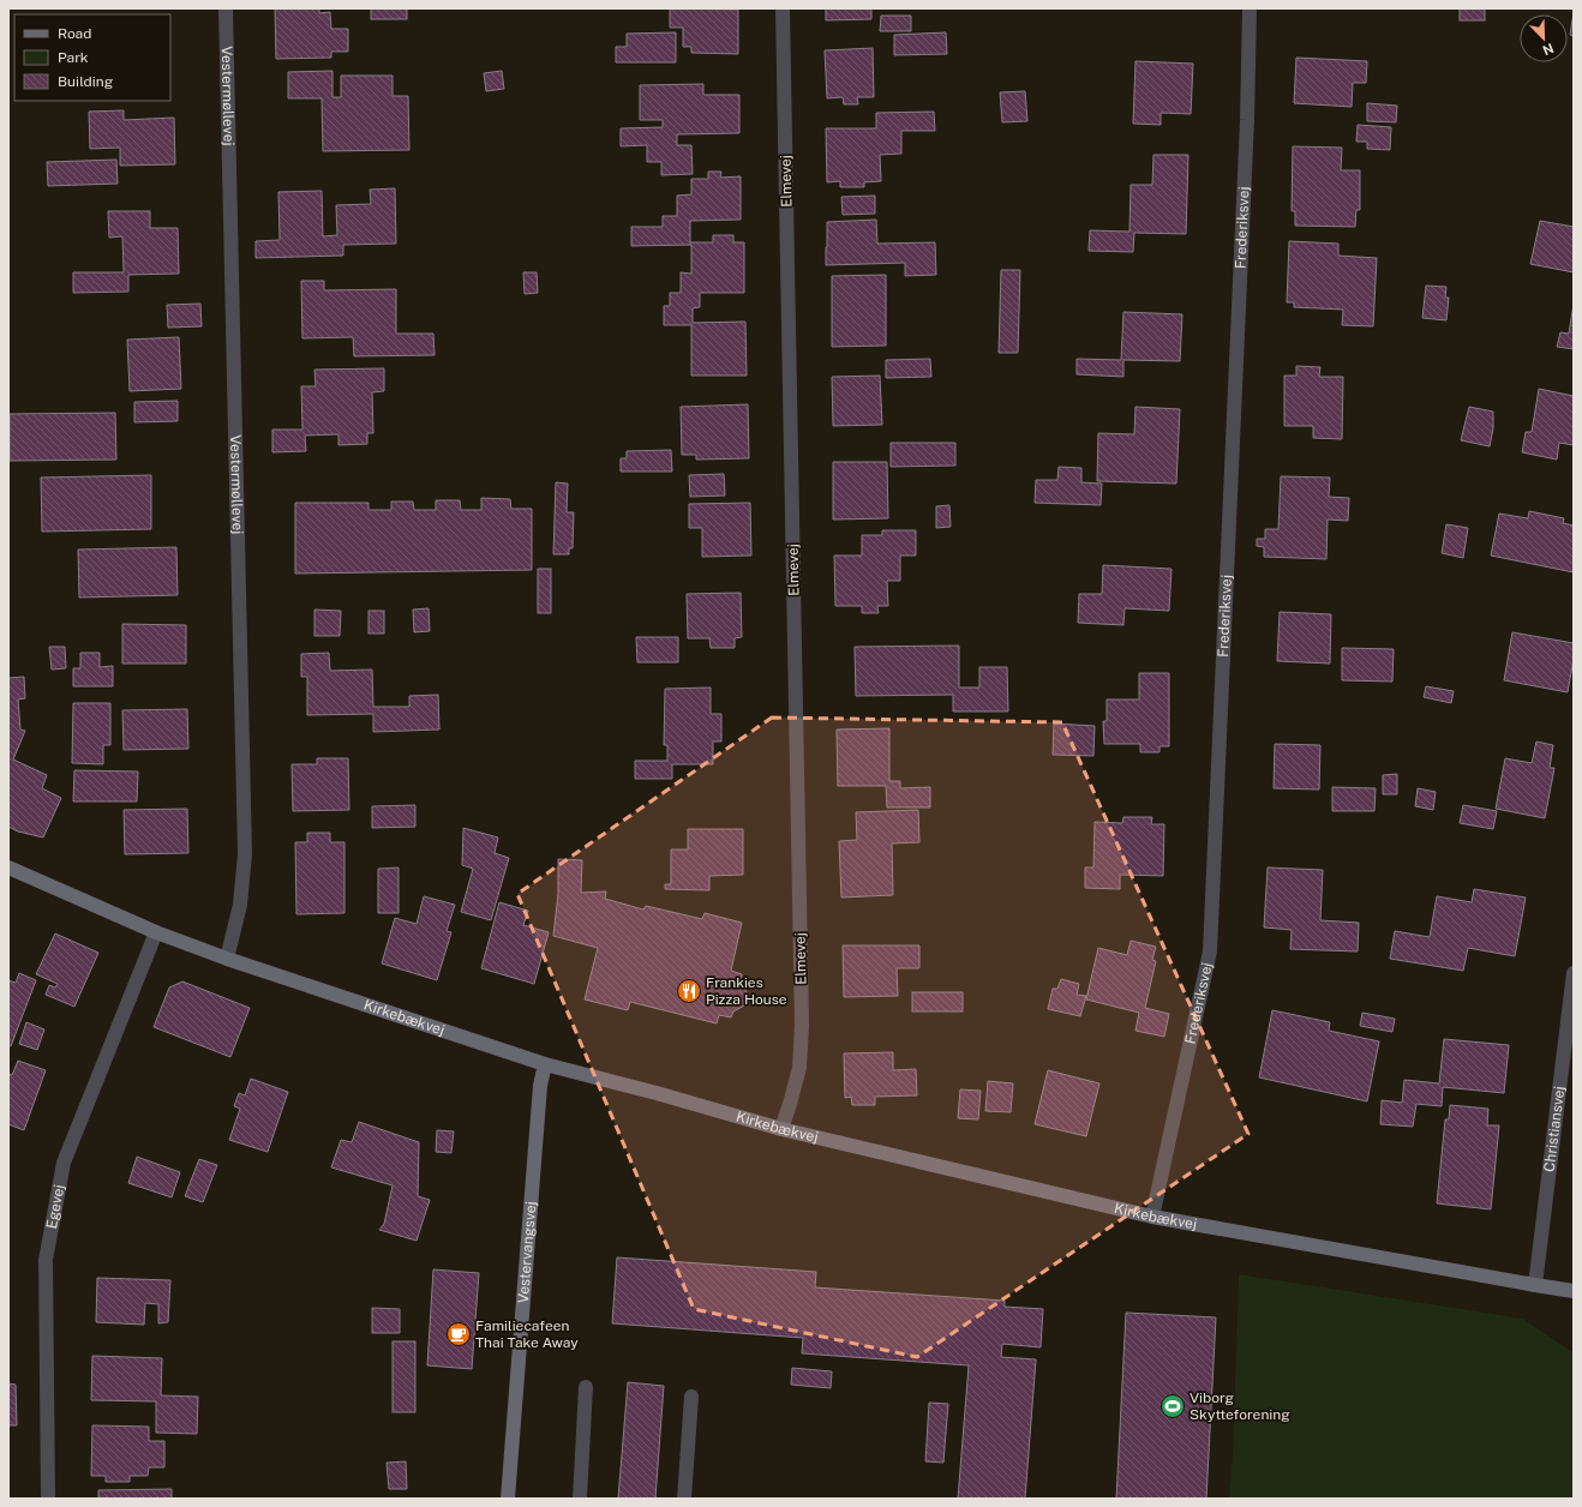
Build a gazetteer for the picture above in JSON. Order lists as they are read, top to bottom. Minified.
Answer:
{"streets":{"street":["Vestermøllevej","Elmevej","Frederiksvej","Kirkebækvej","Christiansvej","Egevej","Vestervangsvej"]},"crossings":[["Vestermøllevej","Kirkebækvej"],["Elmevej","Kirkebækvej"],["Frederiksvej","Kirkebækvej"],["Kirkebækvej","Christiansvej"],["Kirkebækvej","Egevej"],["Kirkebækvej","Vestervangsvej"]],"places":{"restaurant":["Frankies Pizza House"],"cafe":["Familiecafeen Thai Take Away"],"sports":["Viborg Skytteforening"]},"legend":["Road","Park","Building"],"north":"bottom right"}
